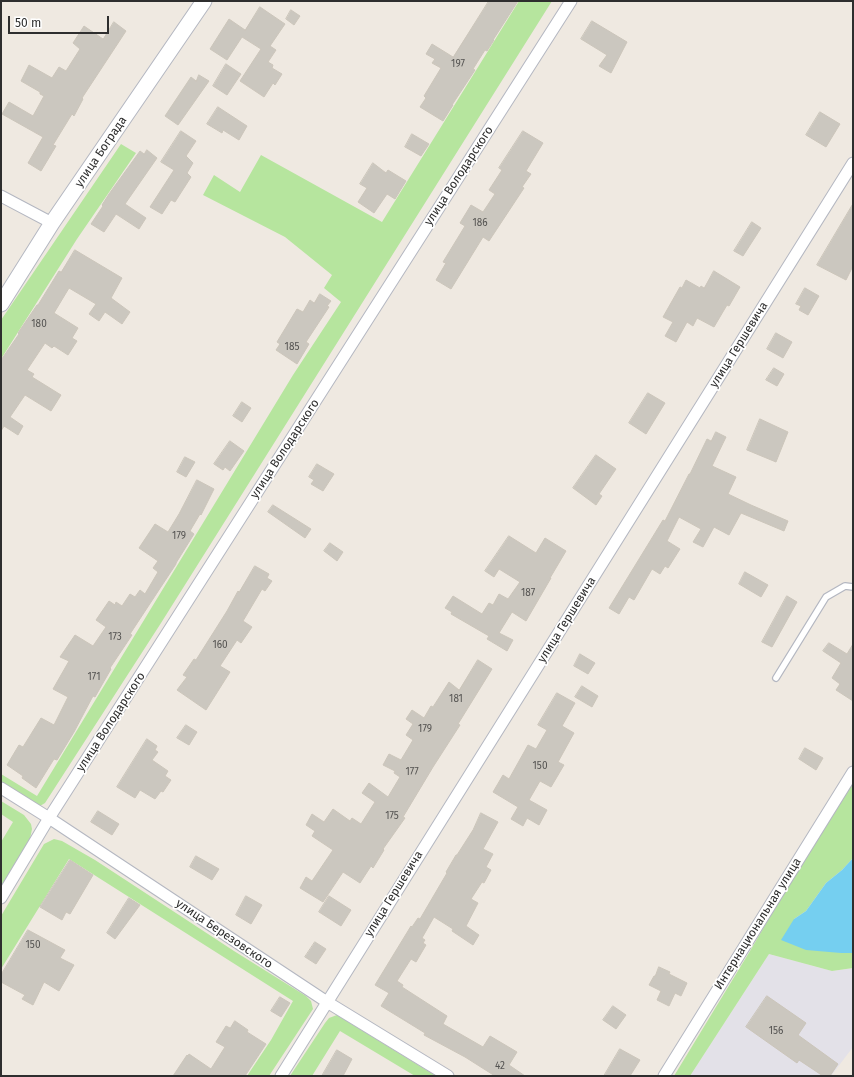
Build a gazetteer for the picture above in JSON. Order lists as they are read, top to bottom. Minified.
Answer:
{"streets":{"street":["улица Бограда","улица Володарского","улица Гершевича","Интернациональная улица","улица Березовского"]},"crossings":[["улица Володарского","улица Березовского"],["улица Гершевича","улица Березовского"]],"house_numbers":["197","186","180","185","179","187","173","160","171","181","179","150","177","175","150","156","42"],"scale_bar":"50 m"}
